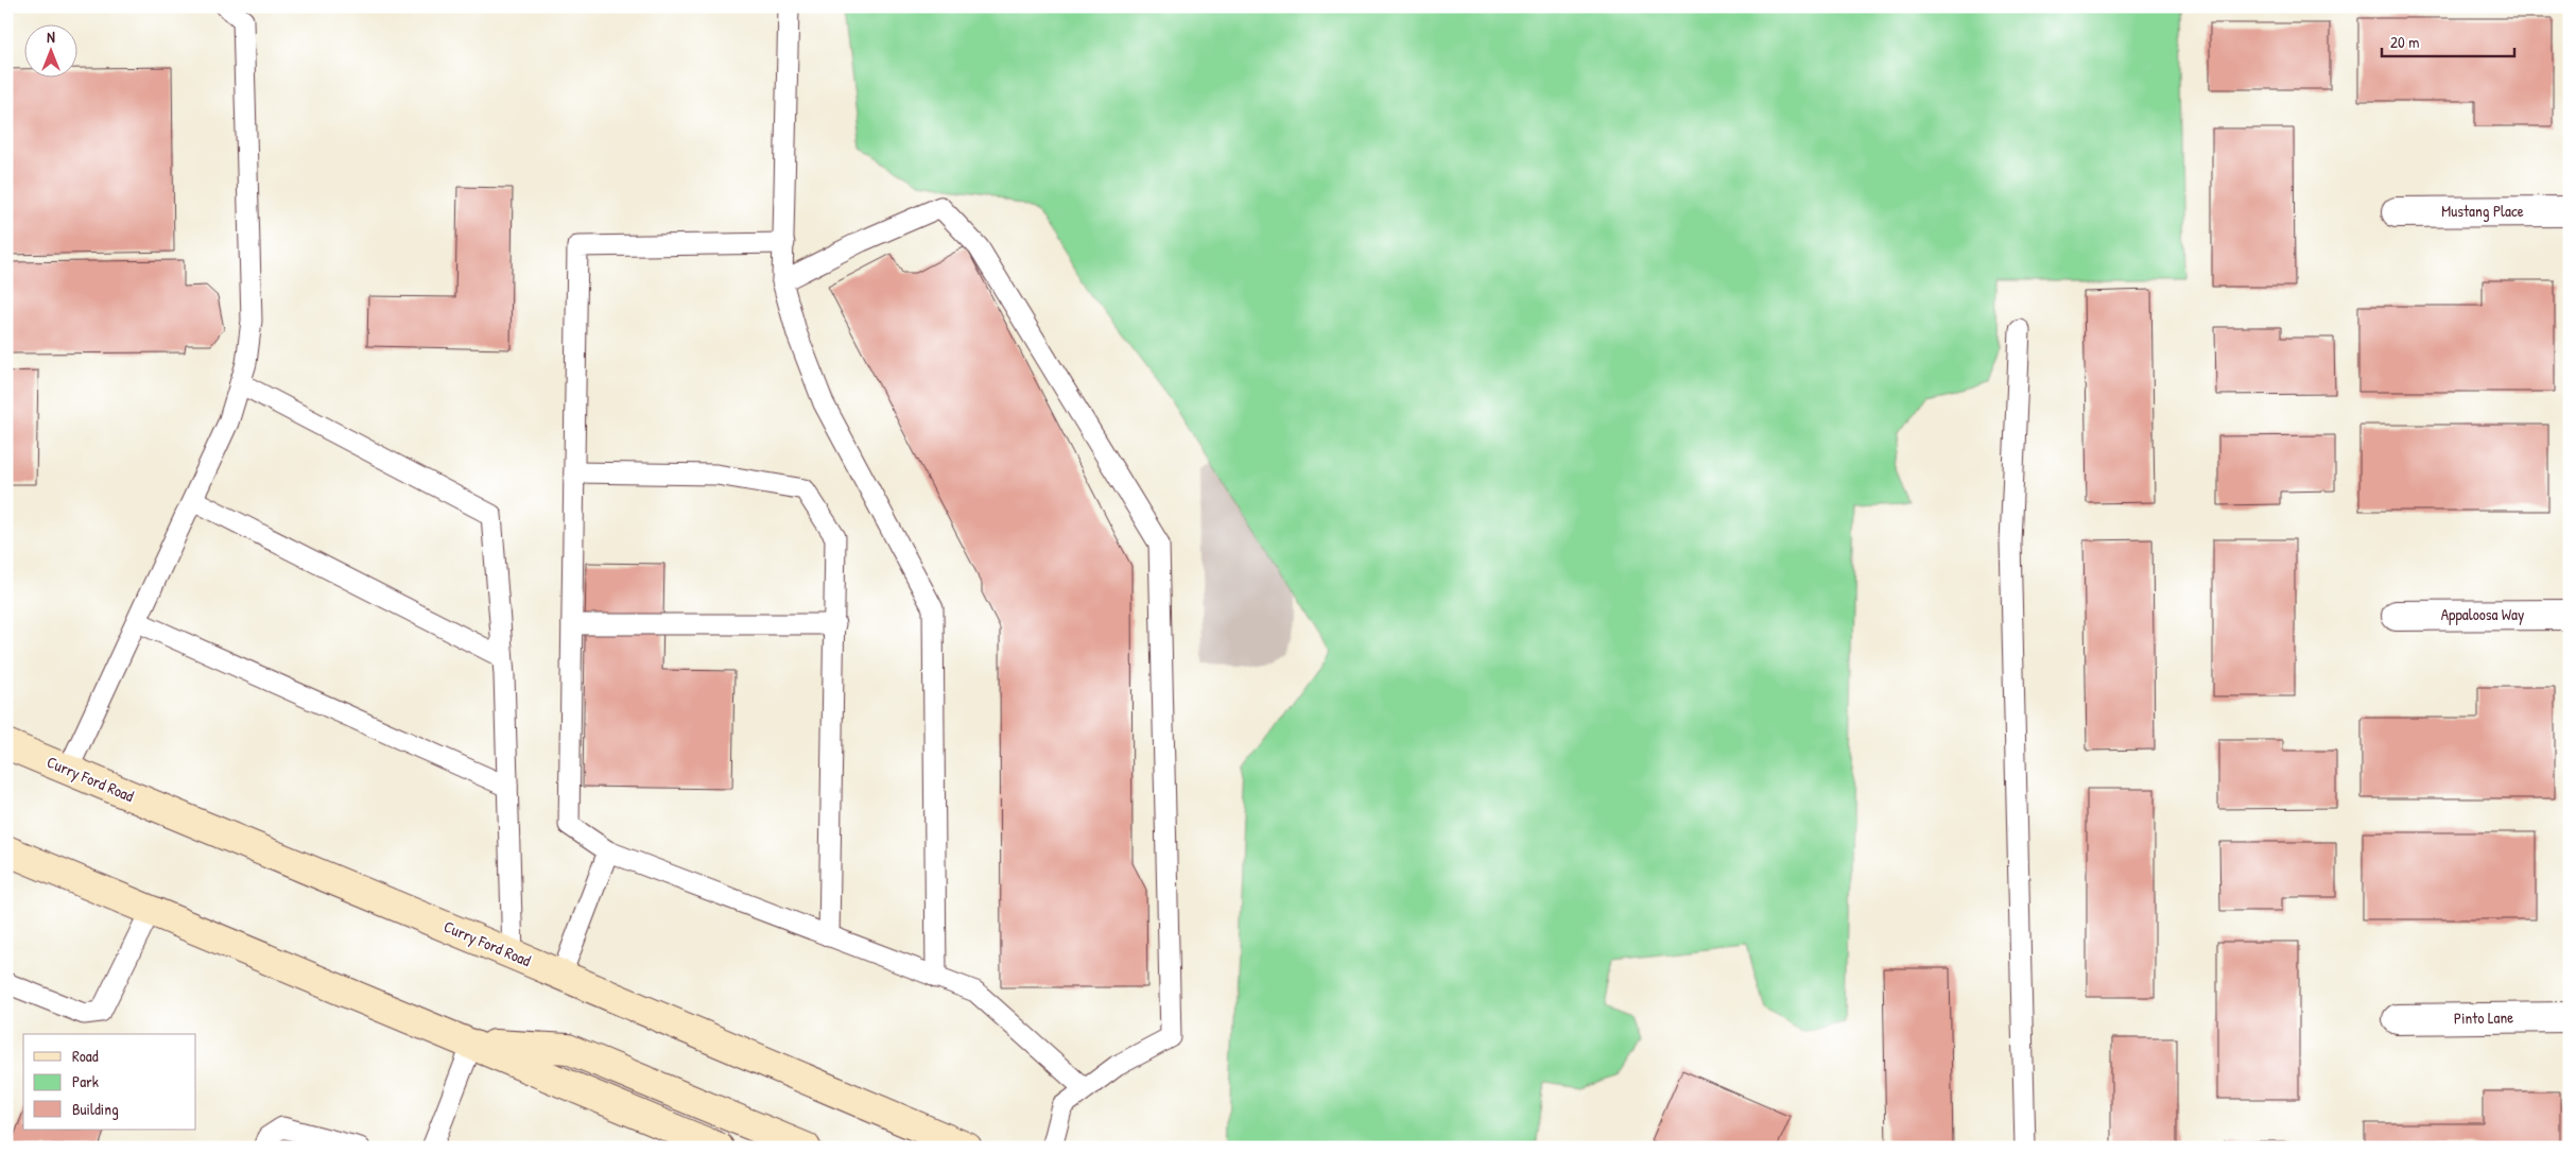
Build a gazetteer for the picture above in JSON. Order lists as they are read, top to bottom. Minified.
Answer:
{"streets":{"main road":["Curry Ford Road"],"street":["Mustang Place","Appaloosa Way","Pinto Lane"]},"legend":["Road","Park","Building"],"scale_bar":"20 m","north":"top"}
